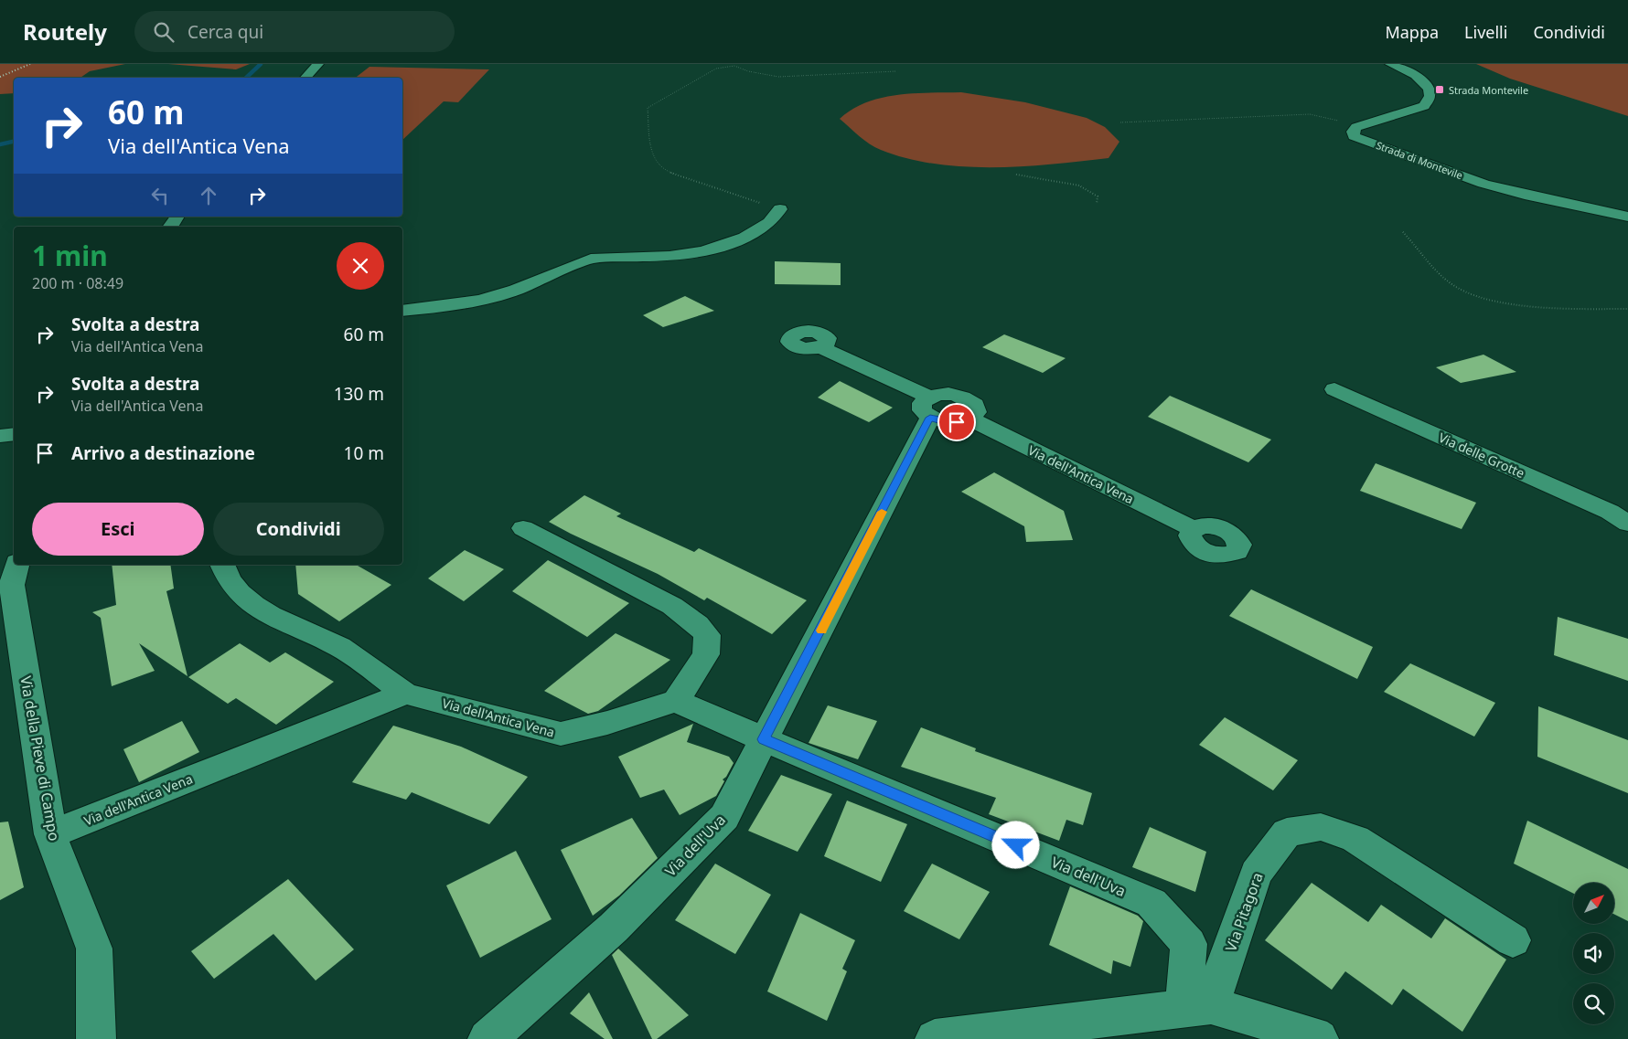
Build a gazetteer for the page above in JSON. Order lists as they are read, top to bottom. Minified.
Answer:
{"streets":{"street":["Strada di Montevile","Via delle Grotte","Via dell'Antica Vena","Via della Pieve di Campo","Via dell'Uva","Via Pitagora"]},"crossings":[["Via dell'Antica Vena","Via della Pieve di Campo"],["Via dell'Uva","Via Pitagora"]],"places":{"transit":["Strada Montevile"]},"north":"top right","page":{"header":"Routely","search":"Cerca qui","nav":["Mappa","Livelli","Condividi"],"turn":["60 m","Via dell'Antica Vena"],"heading":["1 min","200 m · 08:49"],"list":[{"name":"Svolta a destra","note":"Via dell'Antica Vena","value":"60 m"},{"name":"Svolta a destra","note":"Via dell'Antica Vena","value":"130 m"},{"name":"Arrivo a destinazione","value":"10 m"}],"buttons":["Esci","Condividi"]}}
